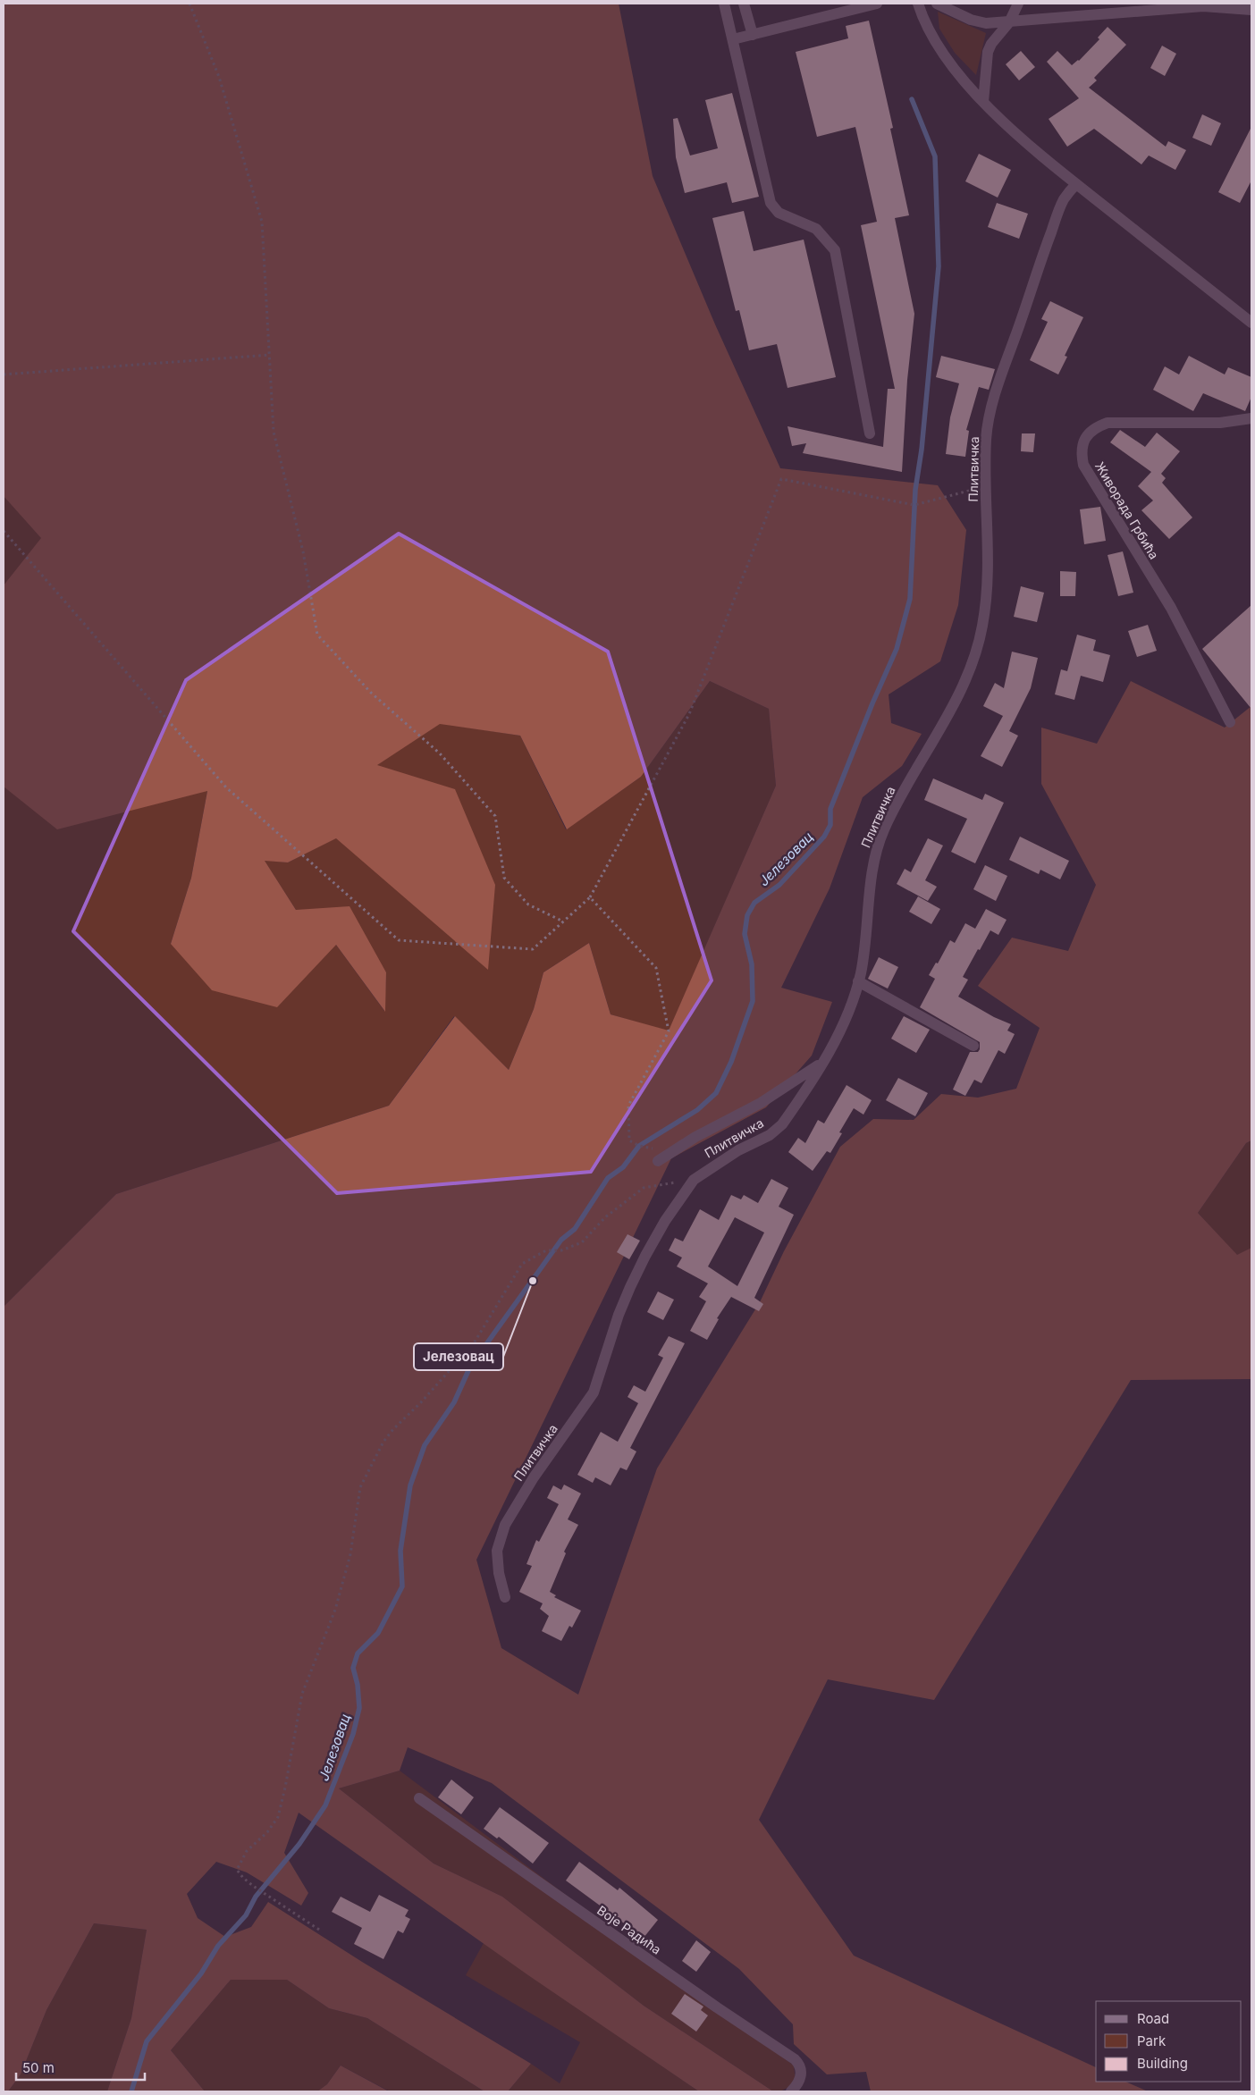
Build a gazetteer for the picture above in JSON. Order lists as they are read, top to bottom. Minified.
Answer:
{"streets":{"street":["Плитвичка","Живорада Грбића","Воје Радића"]},"water":["Јелезовац"],"places":["Јелезовац"],"legend":["Road","Park","Building"],"scale_bar":"50 m"}
